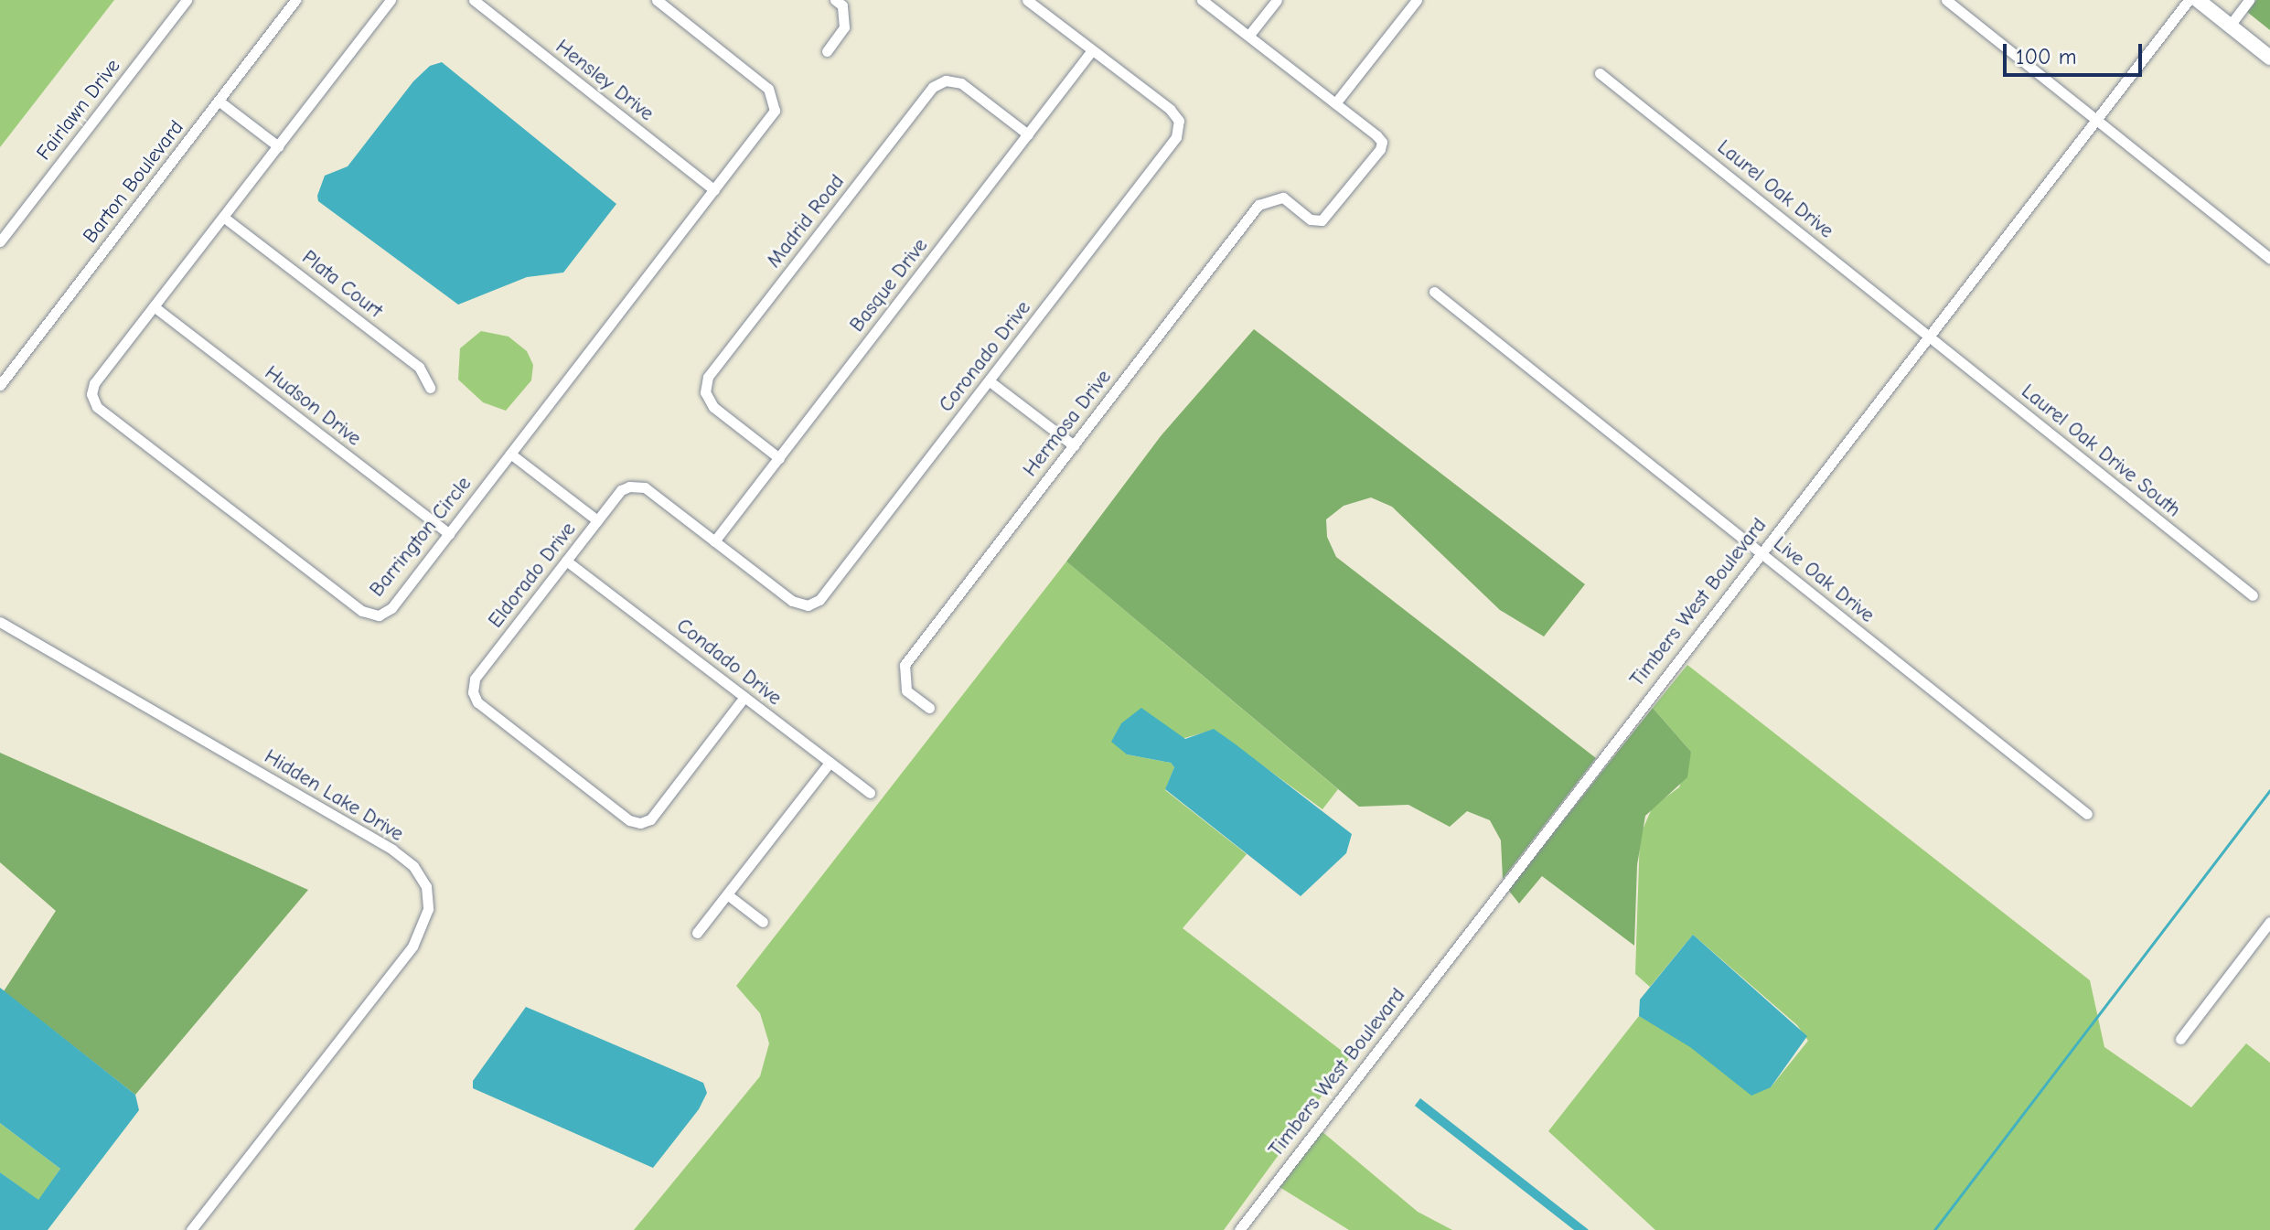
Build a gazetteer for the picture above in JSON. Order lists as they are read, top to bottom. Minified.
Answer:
{"streets":{"street":["Hensley Drive","Fairlawn Drive","Barton Boulevard","Laurel Oak Drive","Madrid Road","Plata Court","Basque Drive","Coronado Drive","Hudson Drive","Hermosa Drive","Laurel Oak Drive South","Barrington Circle","Eldorado Drive","Live Oak Drive","Timbers West Boulevard","Condado Drive","Hidden Lake Drive"]},"crossings":[["Hensley Drive","Barrington Circle"],["Laurel Oak Drive","Laurel Oak Drive South"],["Laurel Oak Drive","Timbers West Boulevard"],["Madrid Road","Basque Drive"],["Plata Court","Barrington Circle"],["Basque Drive","Coronado Drive"],["Basque Drive","Eldorado Drive"],["Coronado Drive","Eldorado Drive"],["Hudson Drive","Barrington Circle"],["Laurel Oak Drive South","Timbers West Boulevard"],["Eldorado Drive","Condado Drive"],["Live Oak Drive","Timbers West Boulevard"]],"scale_bar":"100 m"}
